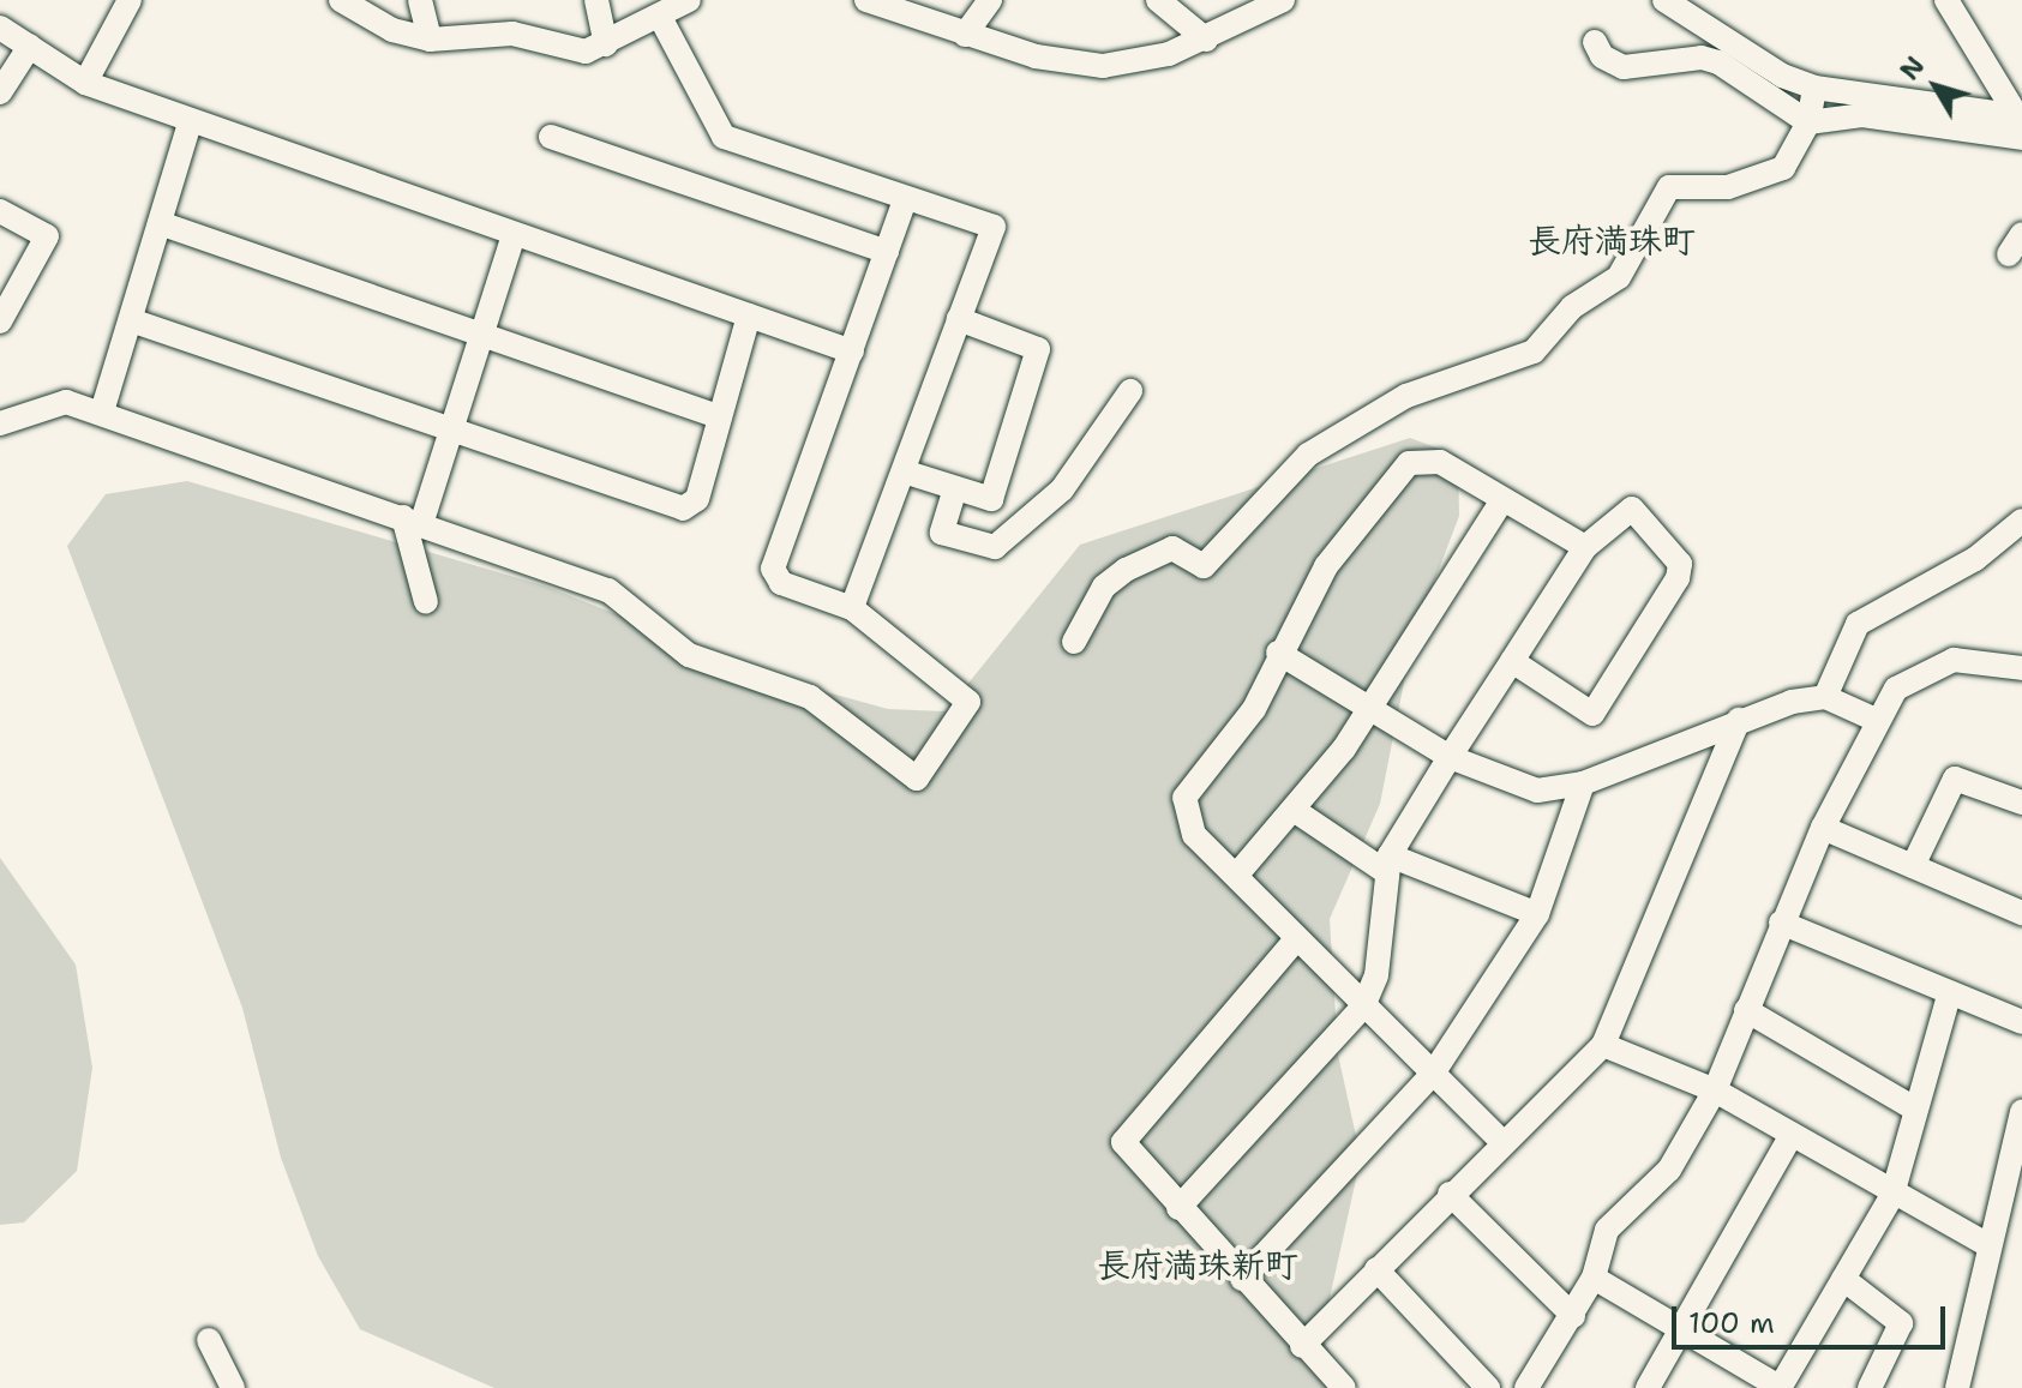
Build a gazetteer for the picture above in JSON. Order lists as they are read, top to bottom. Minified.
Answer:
{"districts":["長府満珠町","長府満珠新町"],"scale_bar":"100 m","north":"top left"}
